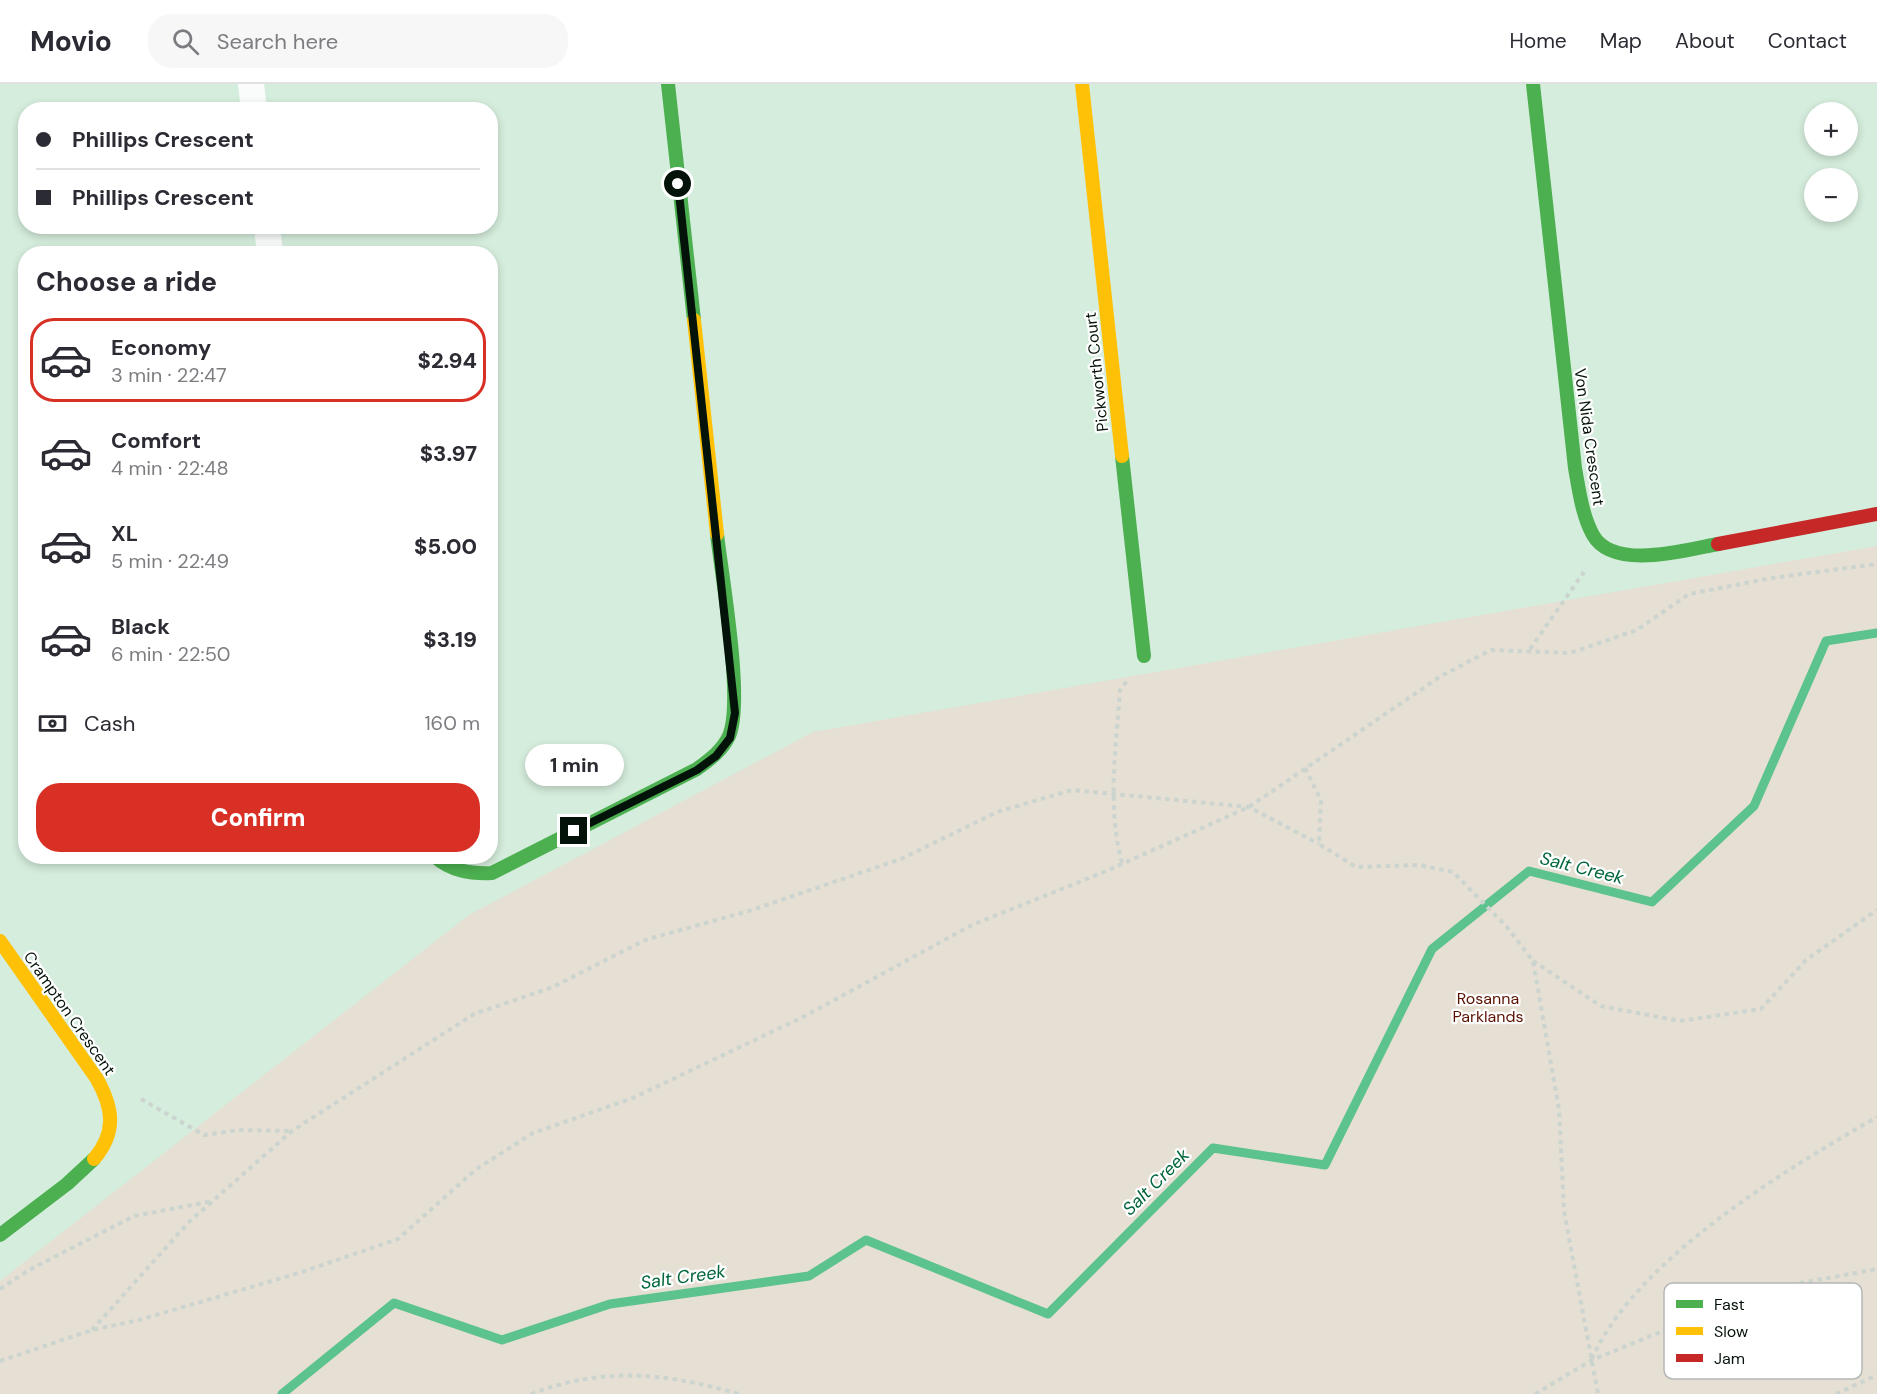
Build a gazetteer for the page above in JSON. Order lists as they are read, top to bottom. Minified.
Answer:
{"streets":{"street":["Pickworth Court","Von Nida Crescent","Crampton Crescent"]},"water":["Salt Creek"],"parks":["Rosanna Parklands"],"legend":["Fast","Slow","Jam"],"page":{"header":"Movio","search":"Search here","nav":["Home","Map","About","Contact"],"map_buttons":["+","−"],"banner":["Phillips Crescent","Phillips Crescent"],"heading":"Choose a ride","list":[{"name":"Economy","note":"3 min · 22:47","value":"$2.94"},{"name":"Comfort","note":"4 min · 22:48","value":"$3.97"},{"name":"XL","note":"5 min · 22:49","value":"$5.00"},{"name":"Black","note":"6 min · 22:50","value":"$3.19"}],"pay":["Cash","160 m"],"bubble":"1 min","buttons":"Confirm"}}
